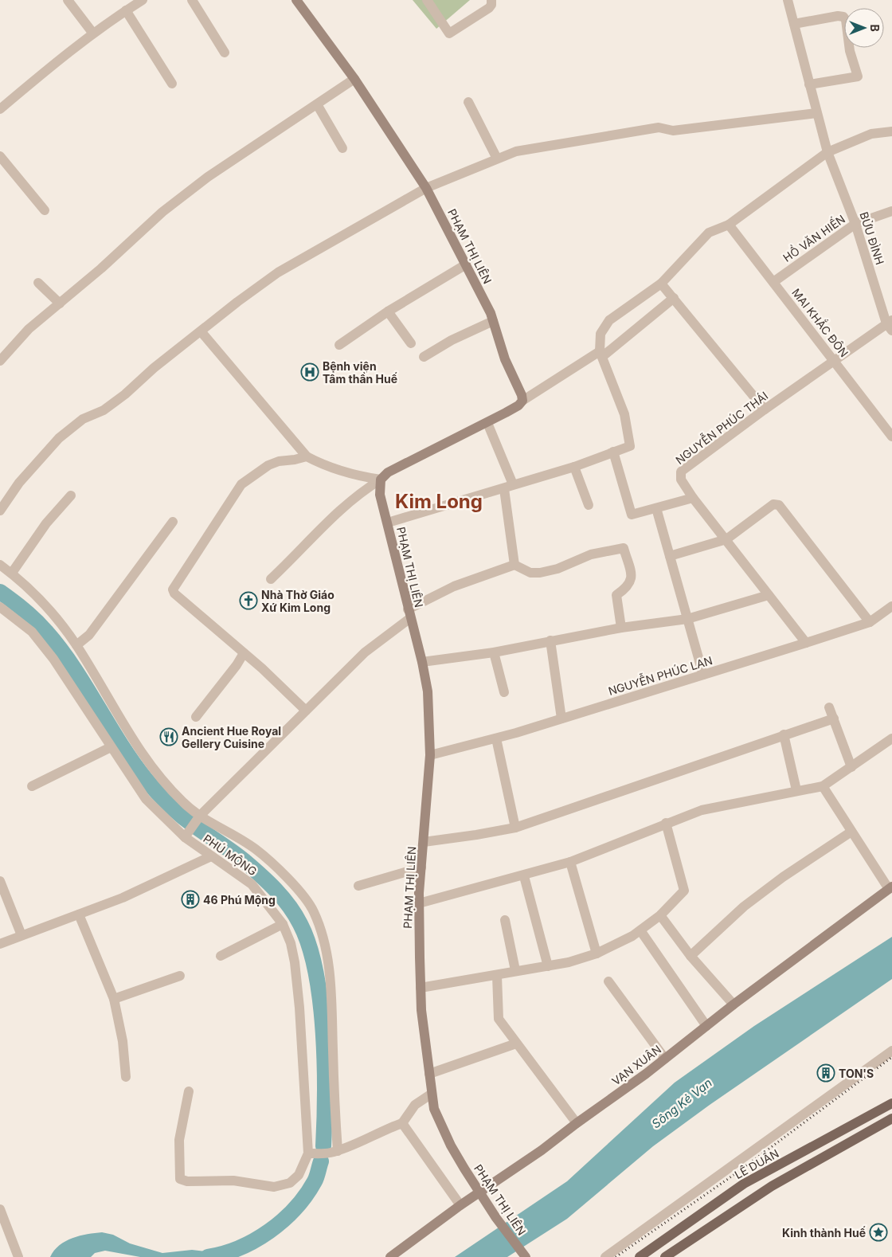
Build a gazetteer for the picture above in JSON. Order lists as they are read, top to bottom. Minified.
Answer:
{"streets":{"main road":["LÊ DUẨN"],"street":["HỒ VĂN HIẾN","BỬU ĐÌNH","PHẠM THỊ LIÊN","MAI KHẮC ĐÔN","NGUYỄN PHÚC THÁI","NGUYỄN PHÚC LAN","PHÚ MỘNG","VẠN XUÂN"]},"crossings":[["HỒ VĂN HIẾN","BỬU ĐÌNH"],["HỒ VĂN HIẾN","MAI KHẮC ĐÔN"],["BỬU ĐÌNH","NGUYỄN PHÚC THÁI"],["PHẠM THỊ LIÊN","NGUYỄN PHÚC LAN"],["PHẠM THỊ LIÊN","VẠN XUÂN"],["MAI KHẮC ĐÔN","NGUYỄN PHÚC THÁI"],["NGUYỄN PHÚC THÁI","NGUYỄN PHÚC LAN"]],"districts":["Kim Long"],"water":["Sông Kẻ Vạn"],"places":{"hospital":["Bệnh viện Tâm thần Huế"],"church":["Nhà Thờ Giáo Xứ Kim Long"],"restaurant":["Ancient Hue Royal Gellery Cuisine"],"building":["46 Phú Mộng","TON'S"],"place":["Kinh thành Huế"]},"north":"right"}
